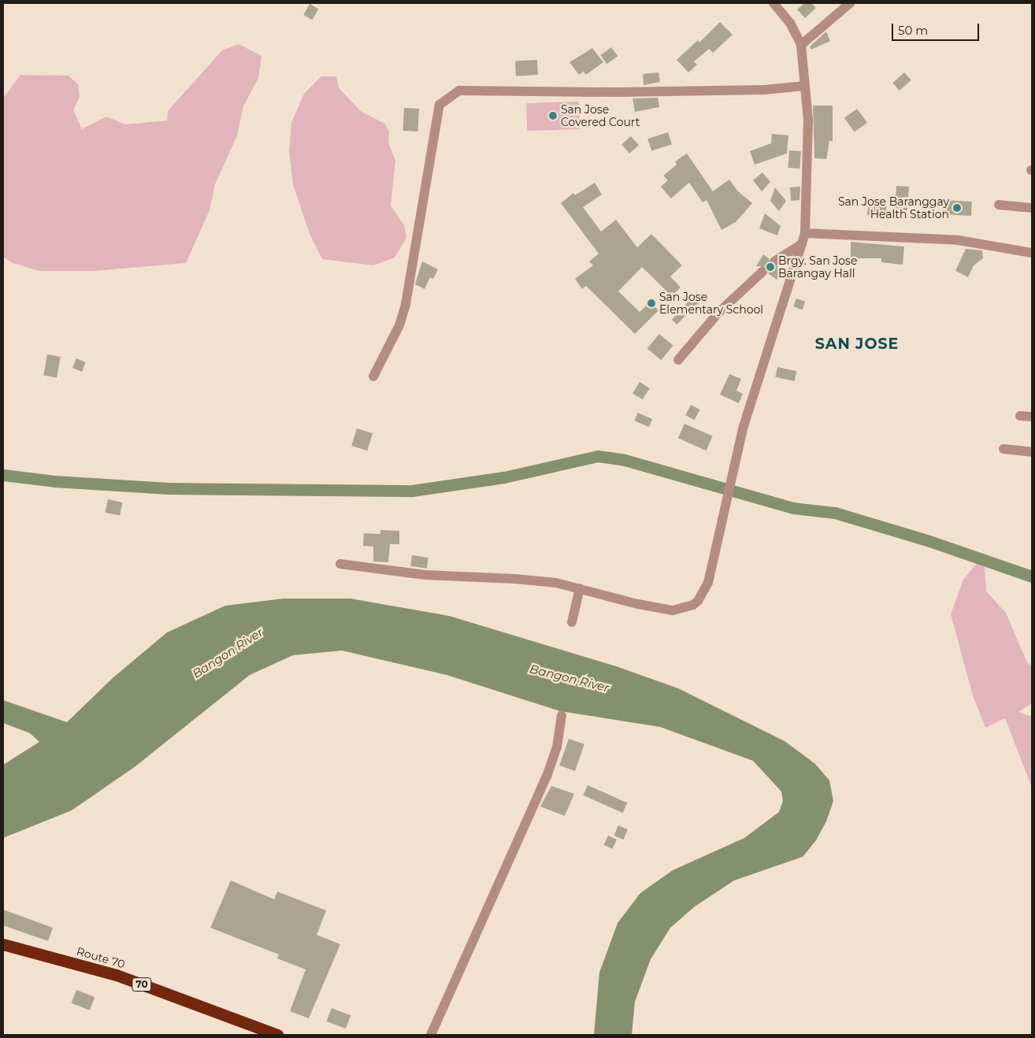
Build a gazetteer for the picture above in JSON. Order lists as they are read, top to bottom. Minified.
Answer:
{"streets":{"highway":["Route 70","70"]},"districts":["SAN JOSE"],"water":["Bangon River"],"places":["San Jose Covered Court","San Jose Baranggay Health Station","Brgy. San Jose Barangay Hall","San Jose Elementary School"],"scale_bar":"50 m"}
